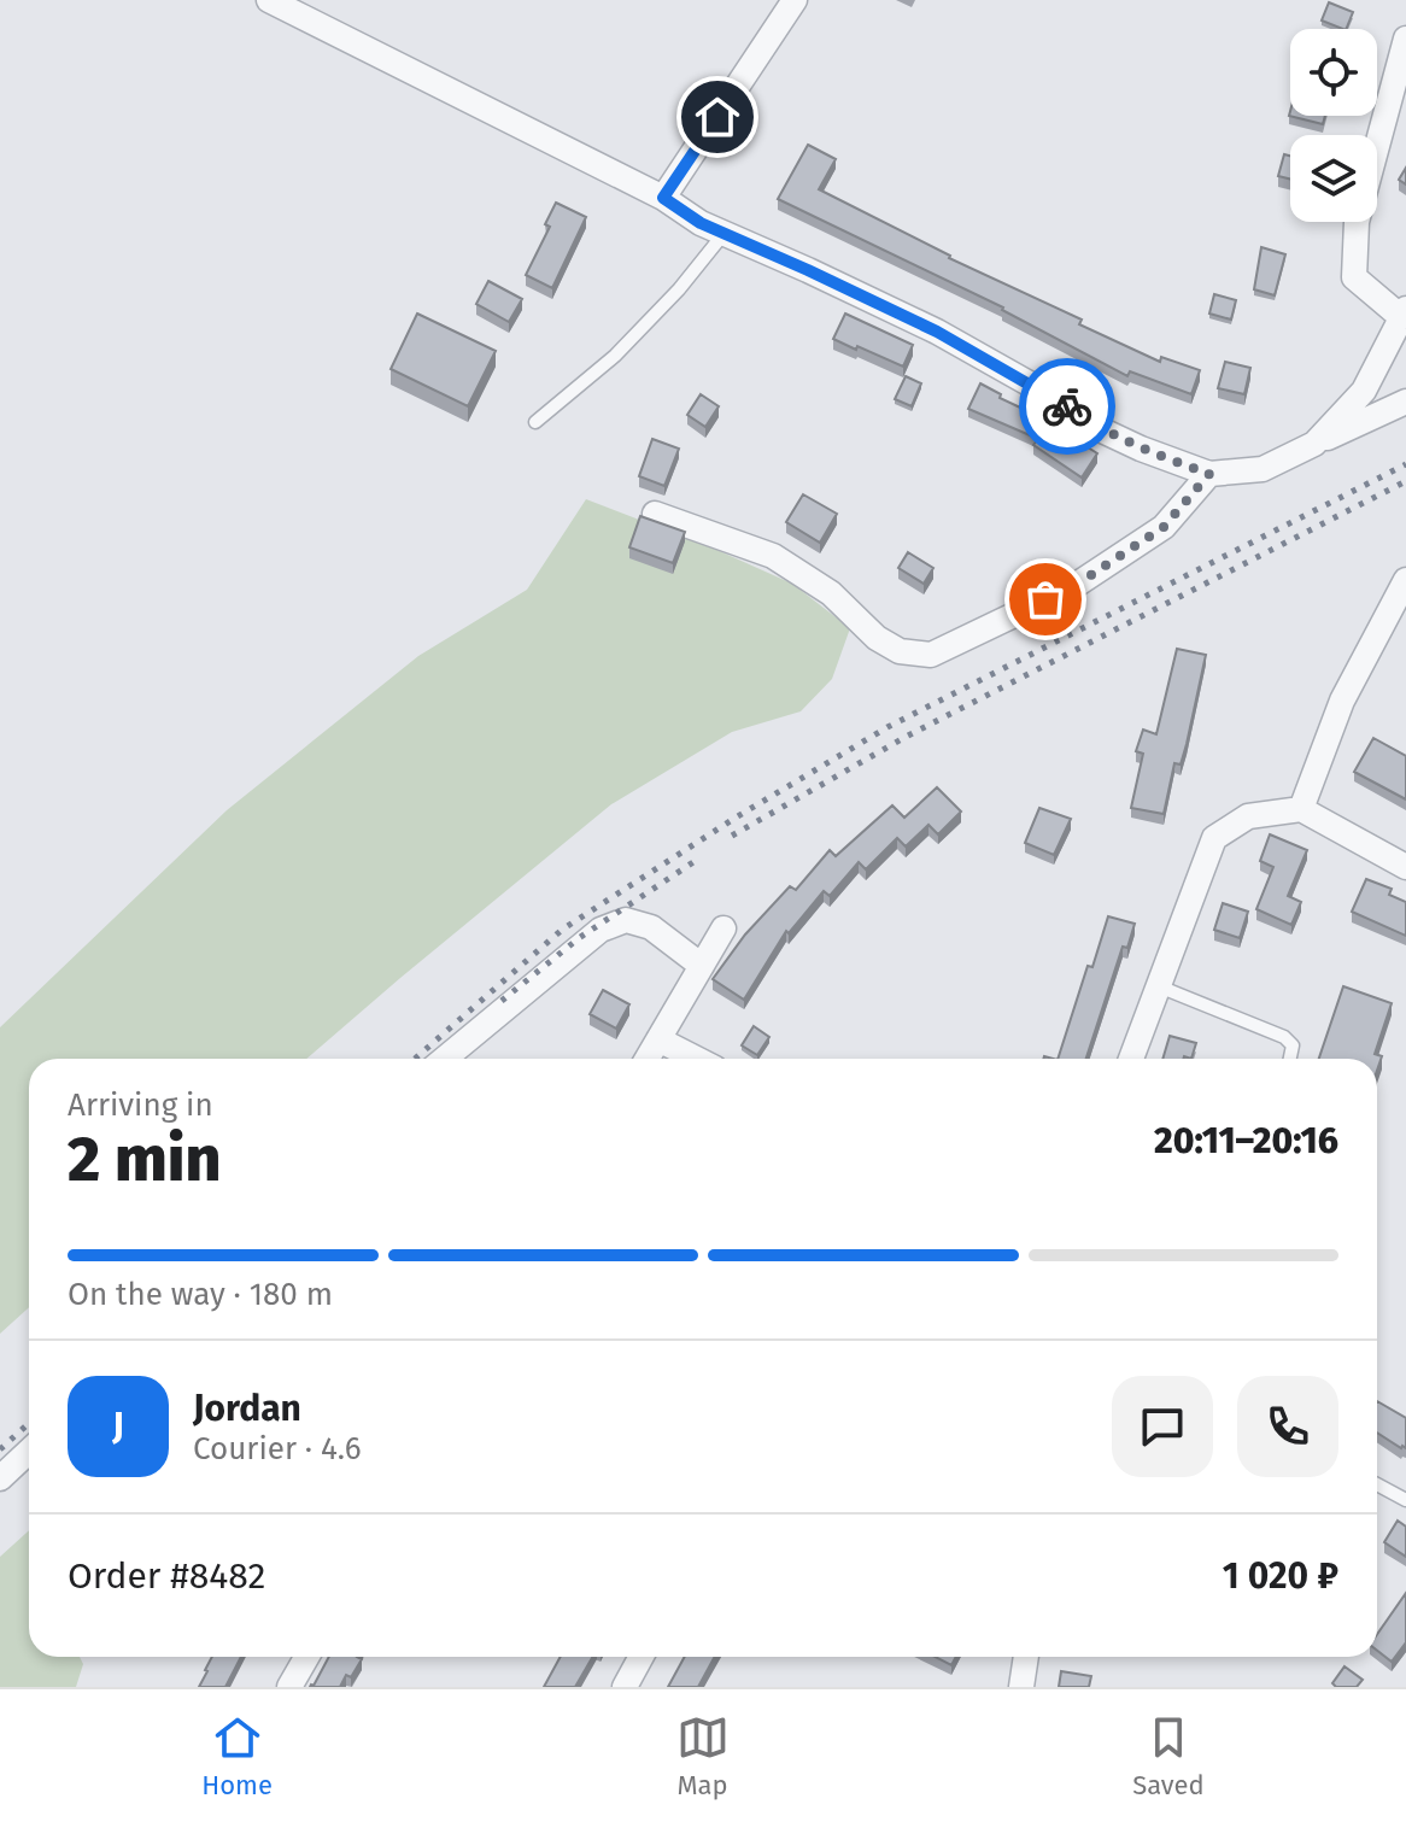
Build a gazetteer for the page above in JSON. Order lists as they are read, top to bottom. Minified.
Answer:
{"page":{"heading":["2 min","Arriving in","20:11–20:16"],"panel":["Jordan","Courier · 4.6","Order #8482","1 020 ₽"],"bar":"On the way · 180 m","round":"J","tabs":["Home","Map","Saved"]}}
